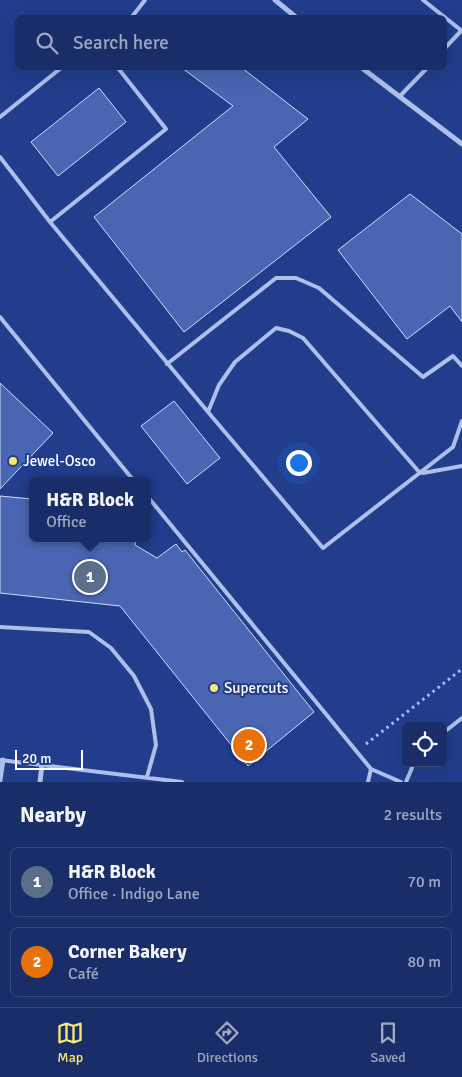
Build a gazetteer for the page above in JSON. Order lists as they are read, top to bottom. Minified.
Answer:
{"places":["Jewel-Osco","Supercuts"],"scale_bar":"20 m","page":{"search":"Search here","popup":["H&R Block","Office"],"pins":["1","2"],"scale":"20 m","heading":["Nearby","2 results"],"list":[{"mark":"1","name":"H&R Block","note":"Office · Indigo Lane","value":"70 m"},{"mark":"2","name":"Corner Bakery","note":"Café","value":"80 m"}],"nav":["Map","Directions","Saved"]}}
